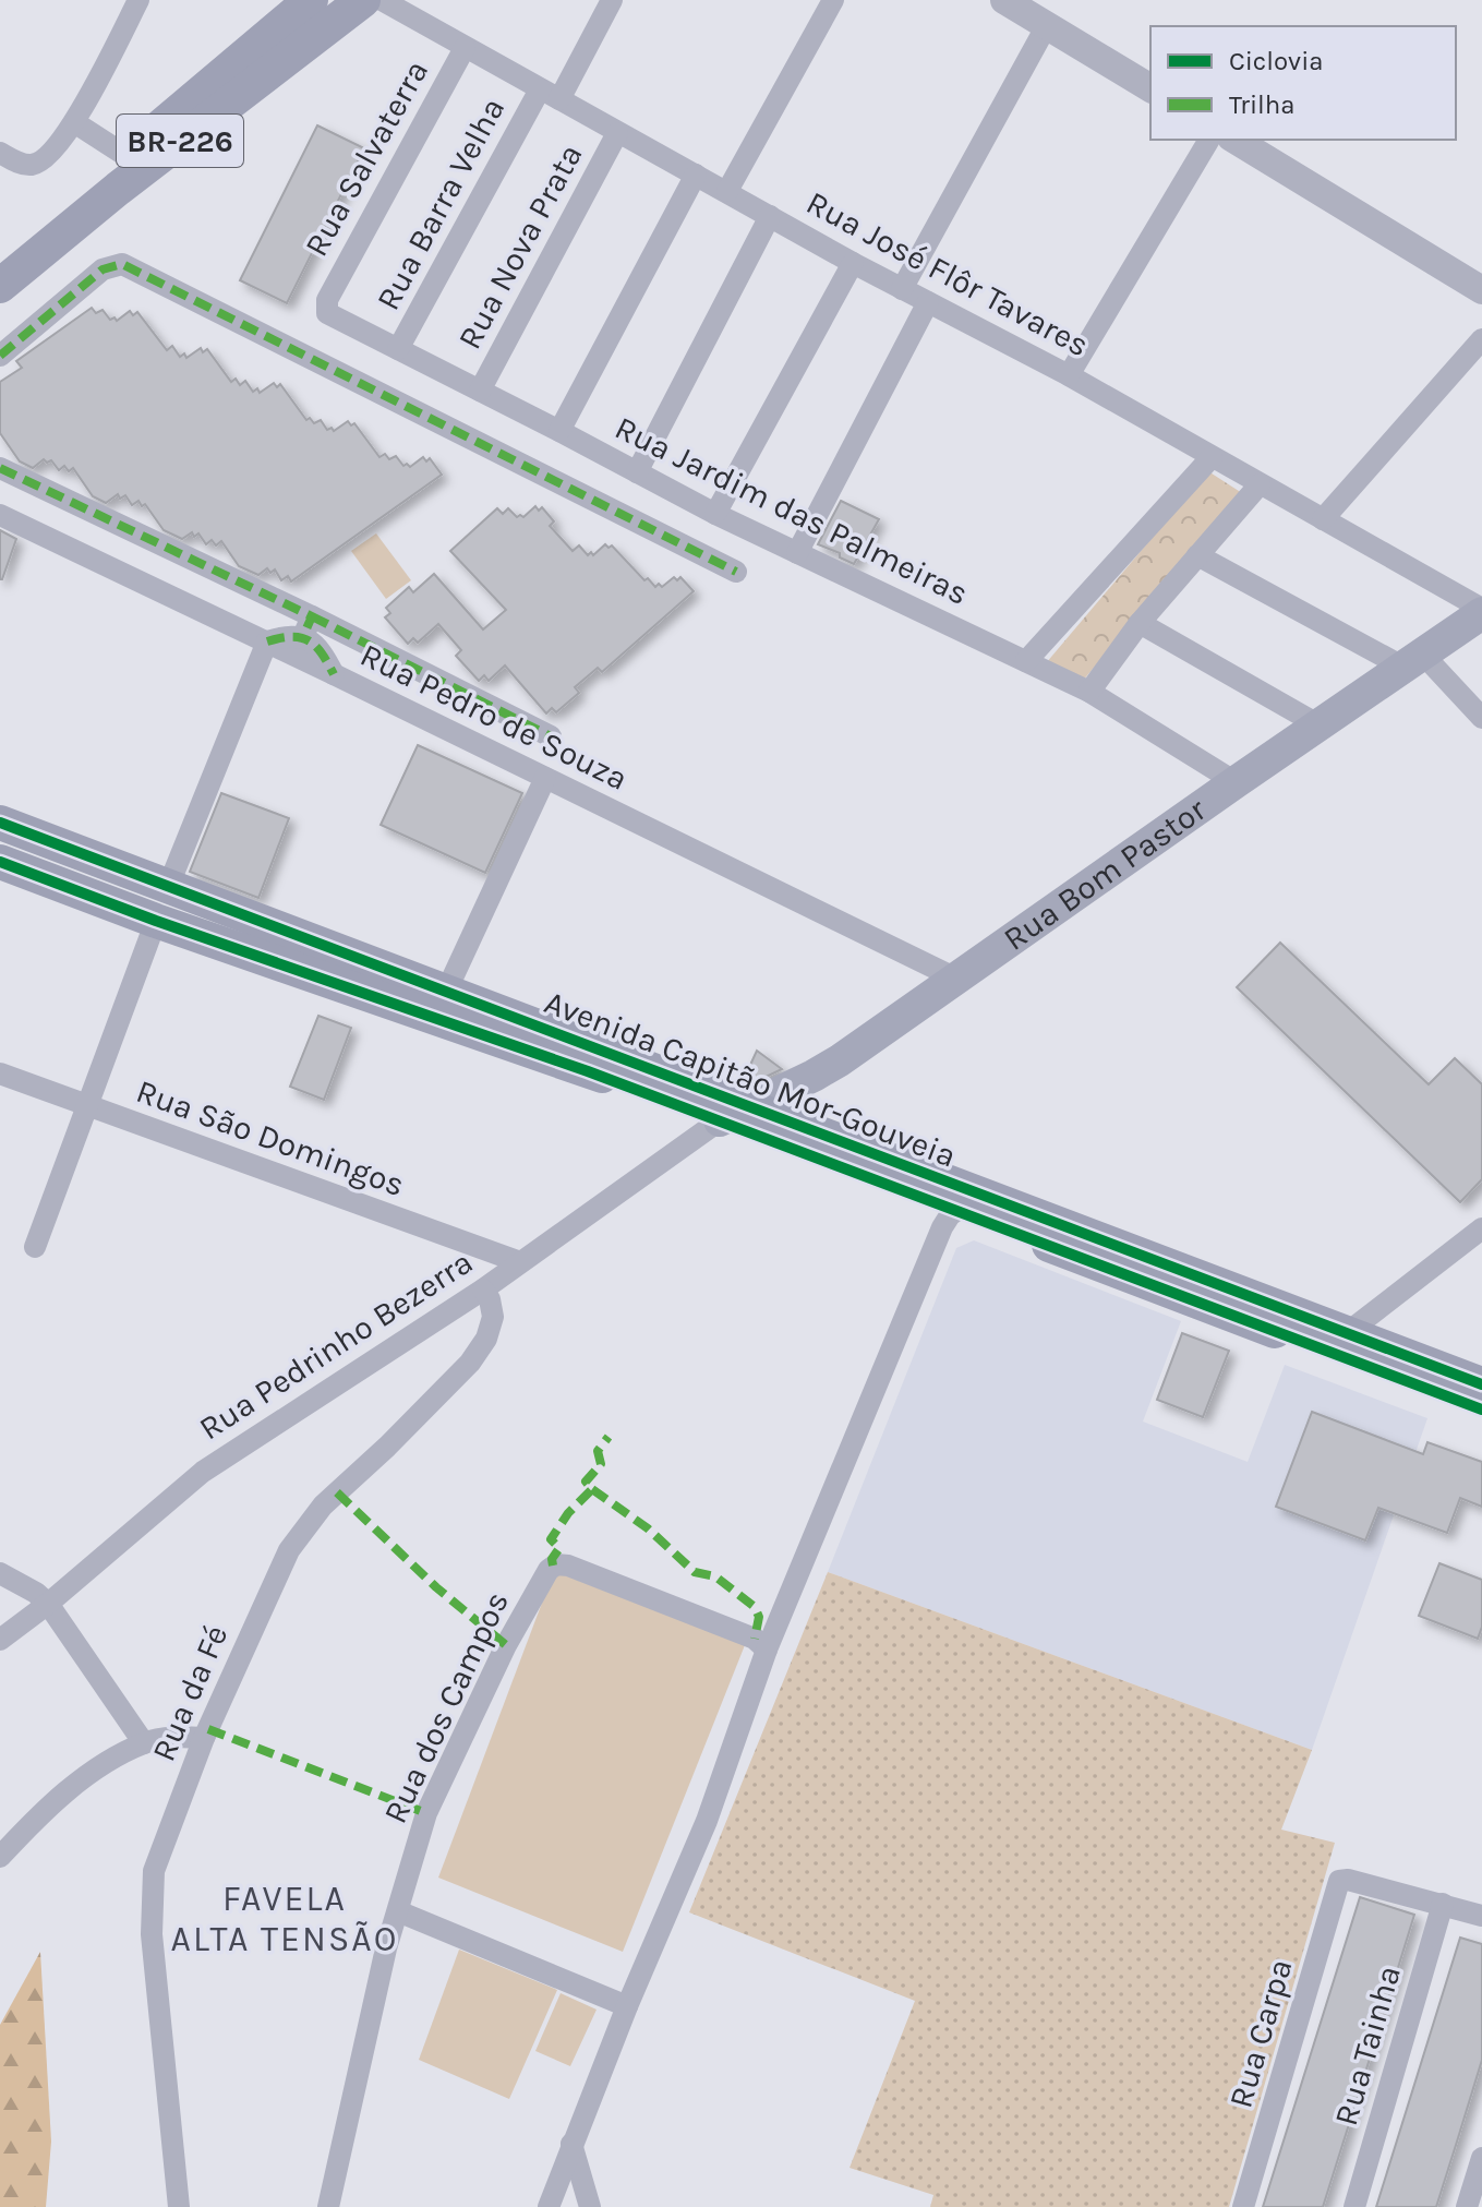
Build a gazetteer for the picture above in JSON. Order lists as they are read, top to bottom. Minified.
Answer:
{"streets":{"main road":["BR-226","Rua Bom Pastor","Avenida Capitão Mor-Gouveia"],"street":["Rua Salvaterra","Rua Barra Velha","Rua Nova Prata","Rua José Flôr Tavares","Rua Jardim das Palmeiras","Rua Pedro de Souza","Rua São Domingos","Rua Pedrinho Bezerra","Rua da Fé","Rua dos Campos","Rua Carpa","Rua Tainha"]},"crossings":[["Rua Salvaterra","Rua José Flôr Tavares"],["Rua Salvaterra","Rua Jardim das Palmeiras"],["Rua Barra Velha","Rua José Flôr Tavares"],["Rua Barra Velha","Rua Jardim das Palmeiras"],["Rua Nova Prata","Rua José Flôr Tavares"],["Rua Nova Prata","Rua Jardim das Palmeiras"],["Rua José Flôr Tavares","Rua Bom Pastor"],["Rua Jardim das Palmeiras","Rua Bom Pastor"],["Rua Pedro de Souza","Rua Bom Pastor"],["Rua Bom Pastor","Avenida Capitão Mor-Gouveia"],["Rua Bom Pastor","Rua Pedrinho Bezerra"],["Avenida Capitão Mor-Gouveia","Rua Pedrinho Bezerra"],["Rua São Domingos","Rua Pedrinho Bezerra"],["Rua Pedrinho Bezerra","Rua da Fé"],["Rua Carpa","Rua Tainha"]],"districts":["FAVELA ALTA TENSÃO"],"legend":["Ciclovia","Trilha"]}
